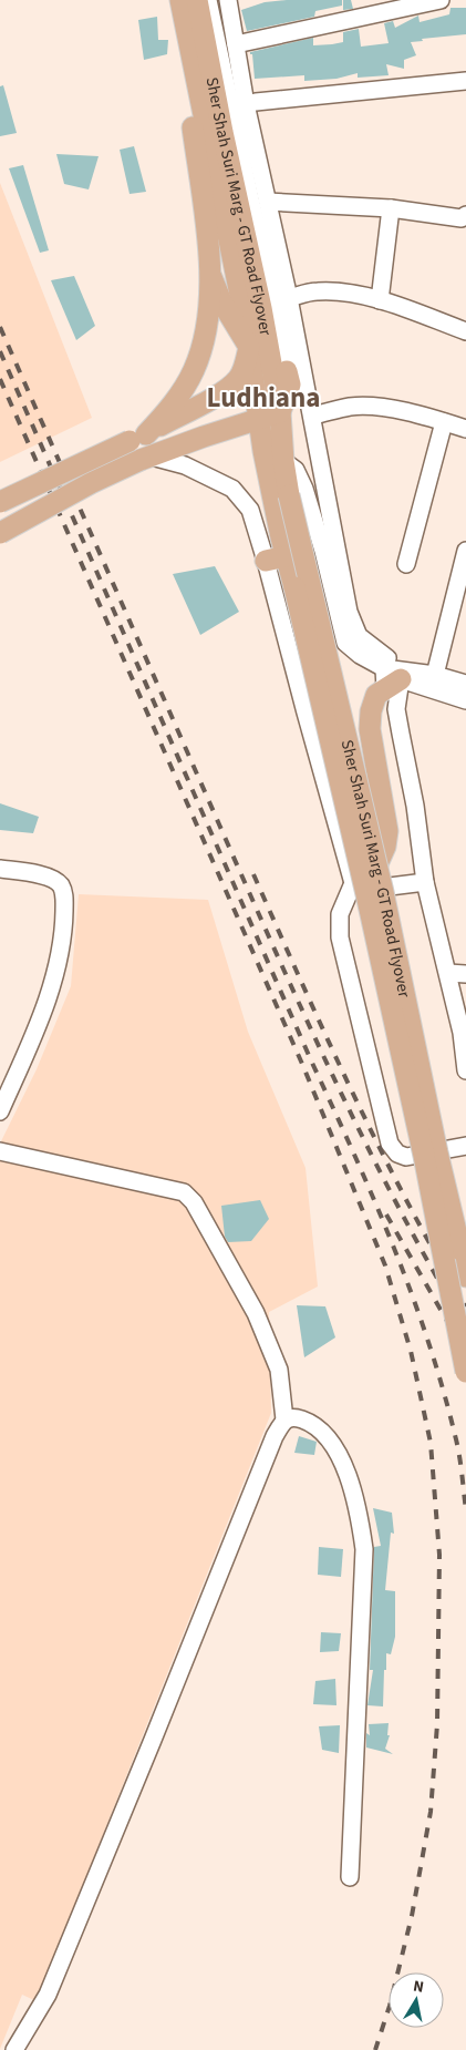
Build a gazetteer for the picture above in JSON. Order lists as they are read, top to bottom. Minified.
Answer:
{"streets":{"main road":["Sher Shah Suri Marg - GT Road Flyover"]},"districts":["Ludhiana"],"north":"top"}
